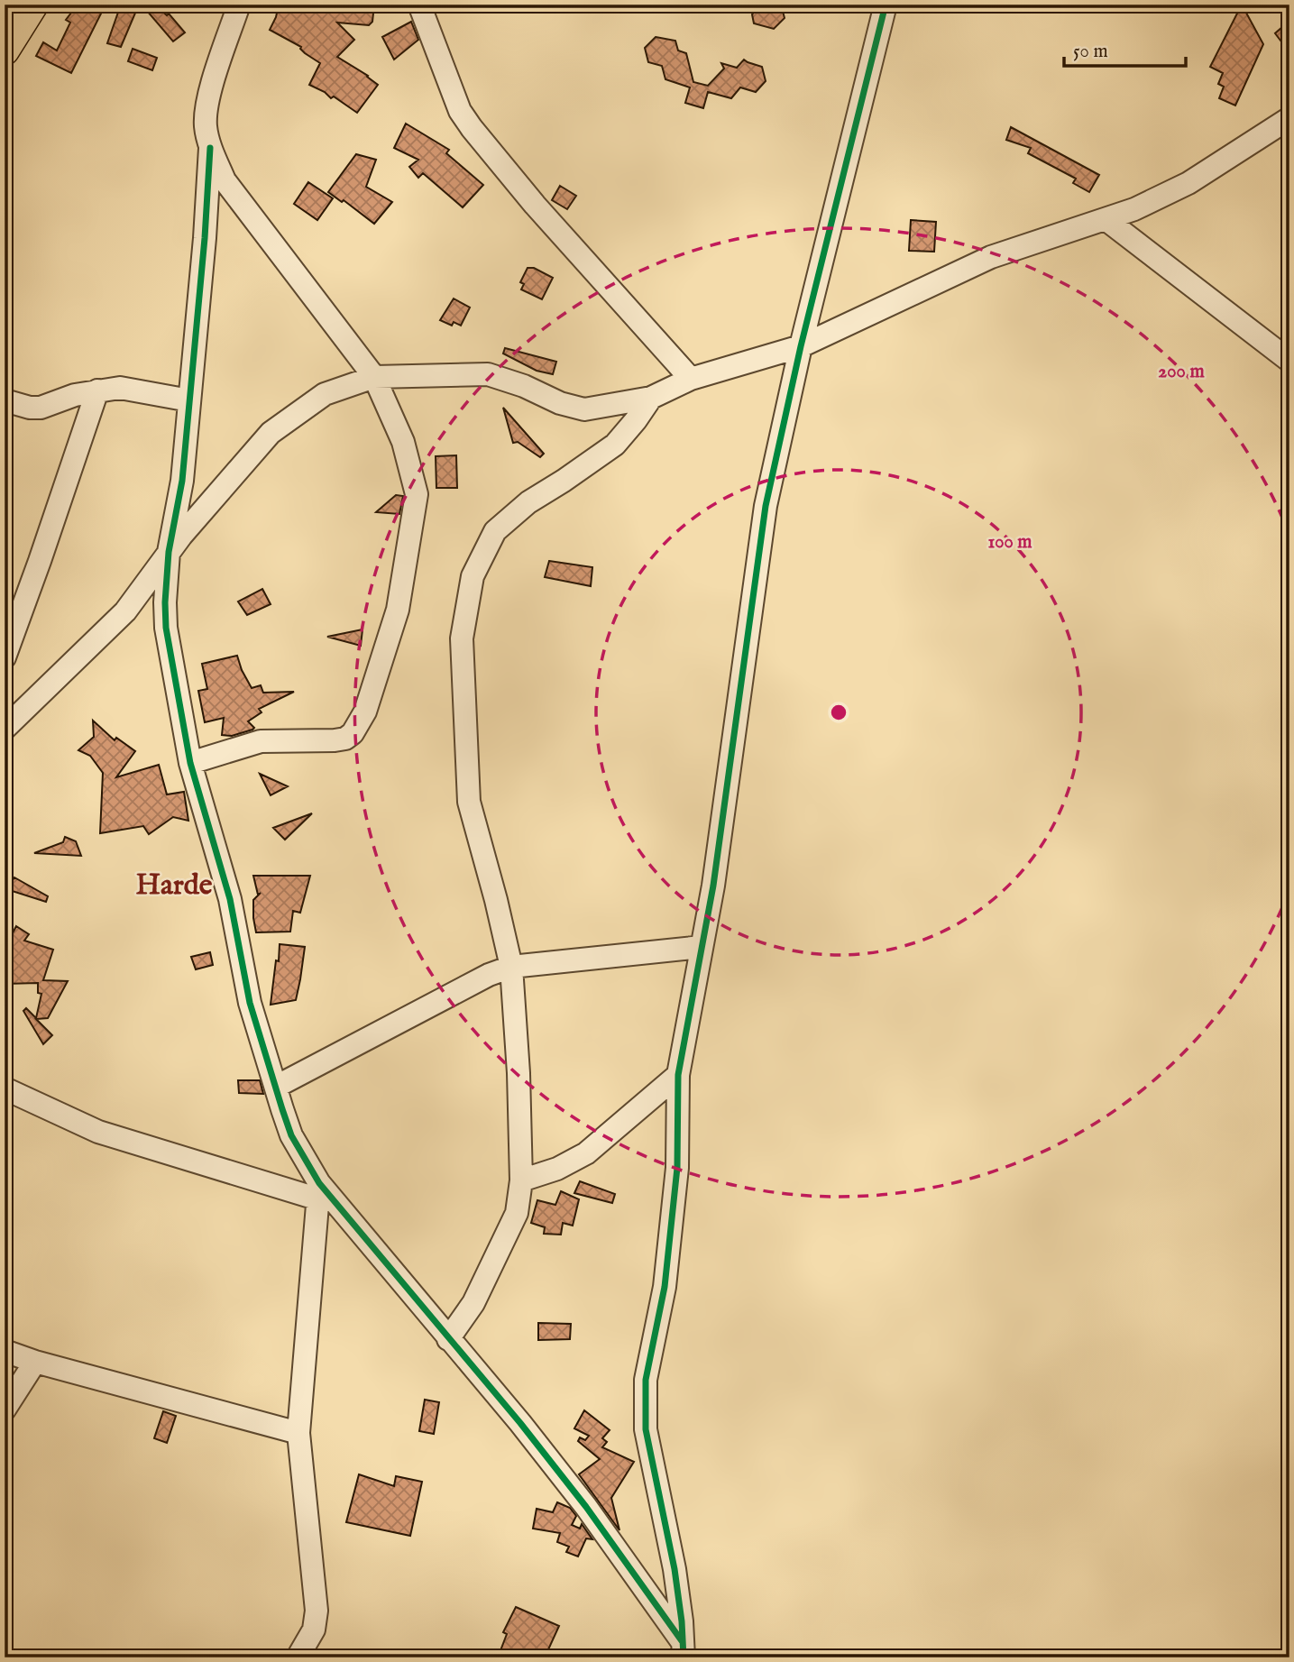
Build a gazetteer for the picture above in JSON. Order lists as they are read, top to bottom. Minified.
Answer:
{"districts":["Harde"],"scale_bar":"50 m","rings":["200 m","100 m"]}
